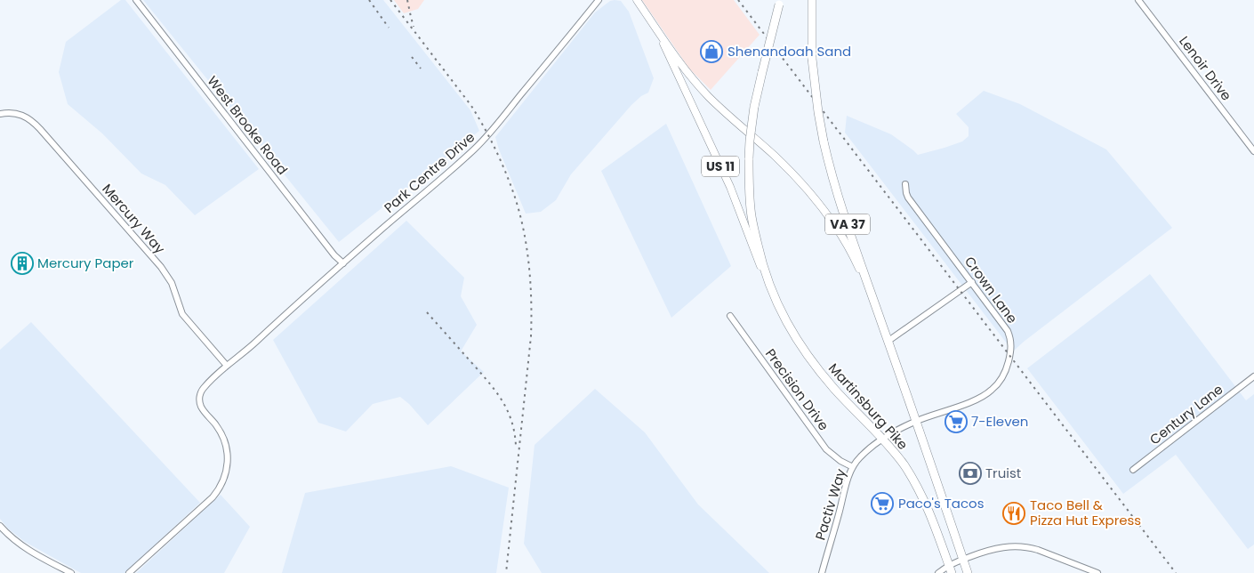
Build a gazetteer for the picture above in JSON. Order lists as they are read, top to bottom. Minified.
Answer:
{"streets":{"highway":["US 11","VA 37","Martinsburg Pike"],"street":["Lenoir Drive","West Brooke Road","Park Centre Drive","Mercury Way","Crown Lane","Precision Drive","Century Lane","Pactiv Way"]},"crossings":[["West Brooke Road","Park Centre Drive"],["US 11","VA 37"],["US 11","Martinsburg Pike"],["Park Centre Drive","Mercury Way"],["VA 37","Martinsburg Pike"],["Crown Lane","Martinsburg Pike"],["Crown Lane","Pactiv Way"],["Precision Drive","Pactiv Way"],["Martinsburg Pike","Pactiv Way"]],"places":{"shop":["Shenandoah Sand"],"building":["Mercury Paper"],"supermarket":["7-Eleven","Paco's Tacos"],"bank":["Truist"],"restaurant":["Taco Bell & Pizza Hut Express"]}}
